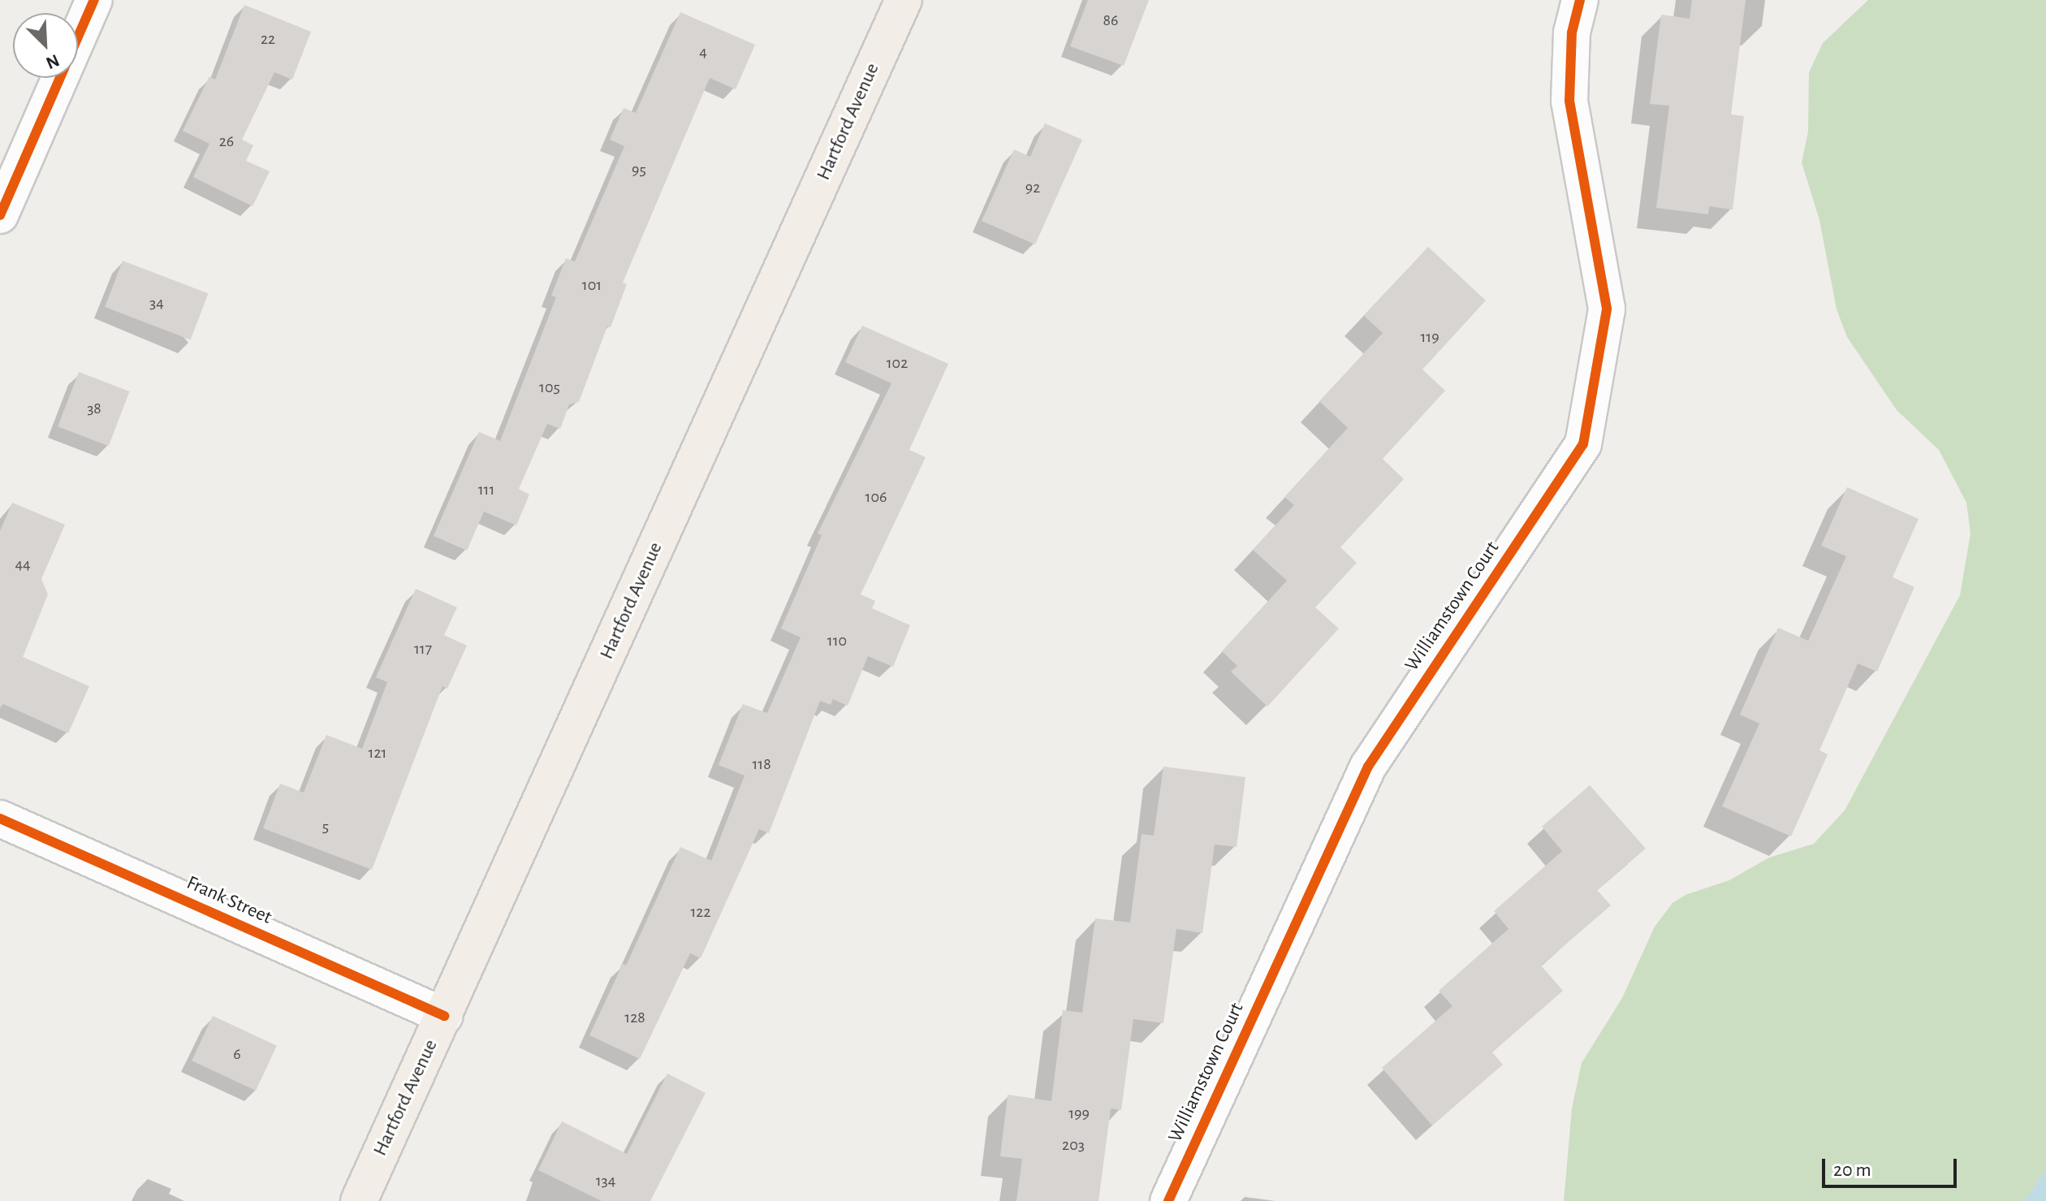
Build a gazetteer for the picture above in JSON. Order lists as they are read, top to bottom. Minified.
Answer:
{"streets":{"main road":["Hartford Avenue"],"street":["Williamstown Court","Frank Street"]},"crossings":[["Hartford Avenue","Frank Street"]],"house_numbers":["86","22","4","26","95","92","101","34","119","102","105","38","111","106","44","110","117","121","118","5","122","128","6","199","203","134"],"scale_bar":"20 m","north":"bottom right"}
